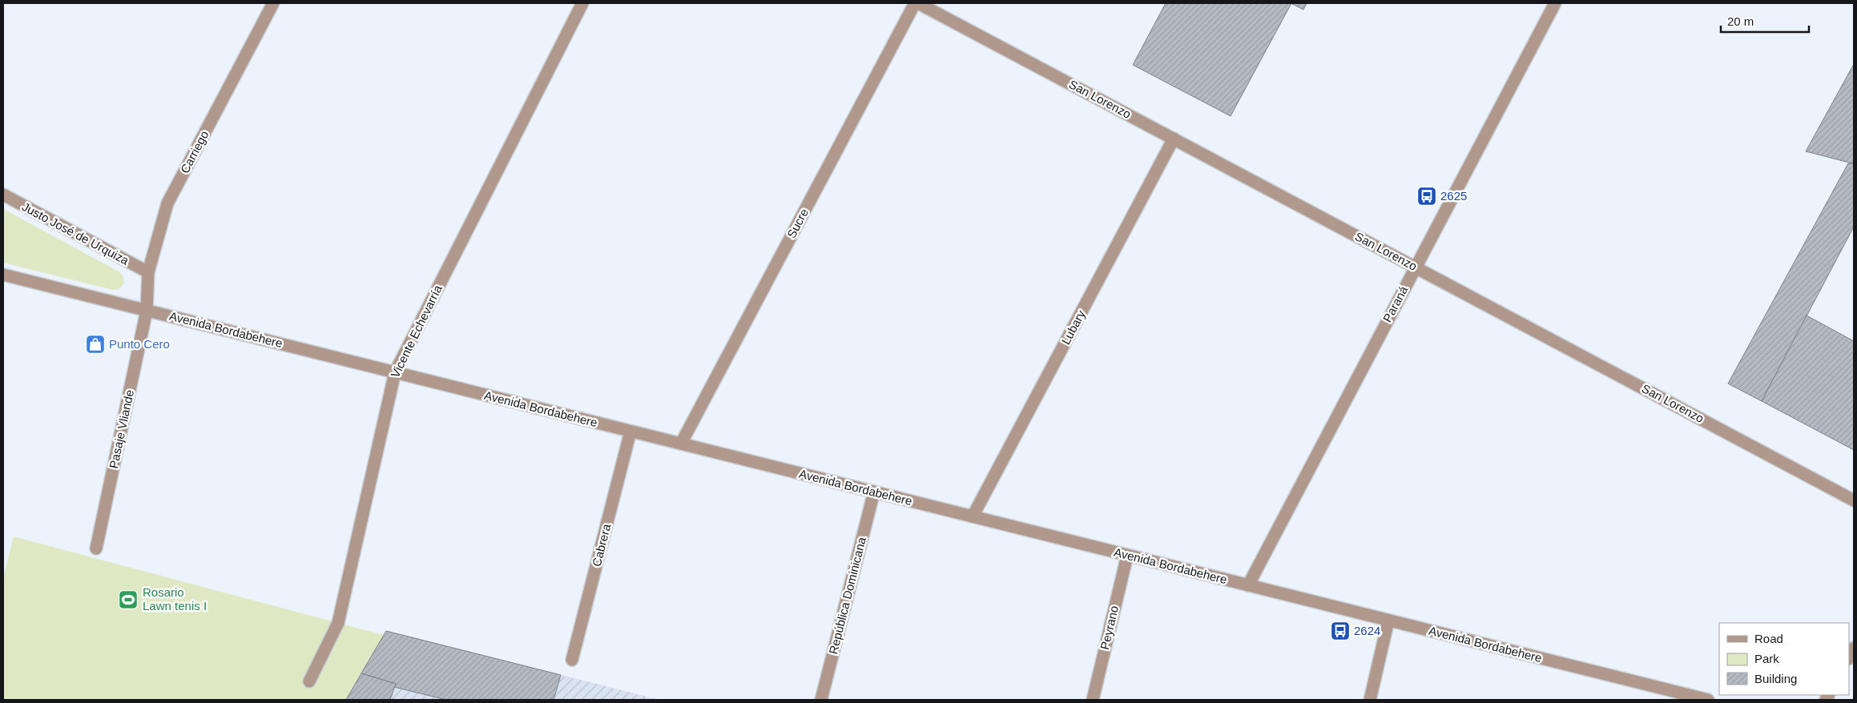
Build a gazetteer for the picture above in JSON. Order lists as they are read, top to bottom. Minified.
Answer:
{"streets":{"street":["San Lorenzo","Carriego","Sucre","Justo José de Urquiza","Paraná","Lubary","Avenida Bordabehere","Vicente Echevarría","Pasaje Vliande","Cabrera","República Dominicana","Peyrano"]},"crossings":[["San Lorenzo","Paraná"],["San Lorenzo","Lubary"],["Carriego","Justo José de Urquiza"],["Carriego","Avenida Bordabehere"],["Carriego","Pasaje Vliande"],["Sucre","Avenida Bordabehere"],["Paraná","Avenida Bordabehere"],["Lubary","Avenida Bordabehere"],["Avenida Bordabehere","Vicente Echevarría"],["Avenida Bordabehere","Pasaje Vliande"],["Avenida Bordabehere","Cabrera"],["Avenida Bordabehere","República Dominicana"],["Avenida Bordabehere","Peyrano"]],"places":{"bus stop":["2625","2624"],"shop":["Punto Cero"],"sports":["Rosario Lawn tenis I"]},"legend":["Road","Park","Building"],"scale_bar":"20 m"}
